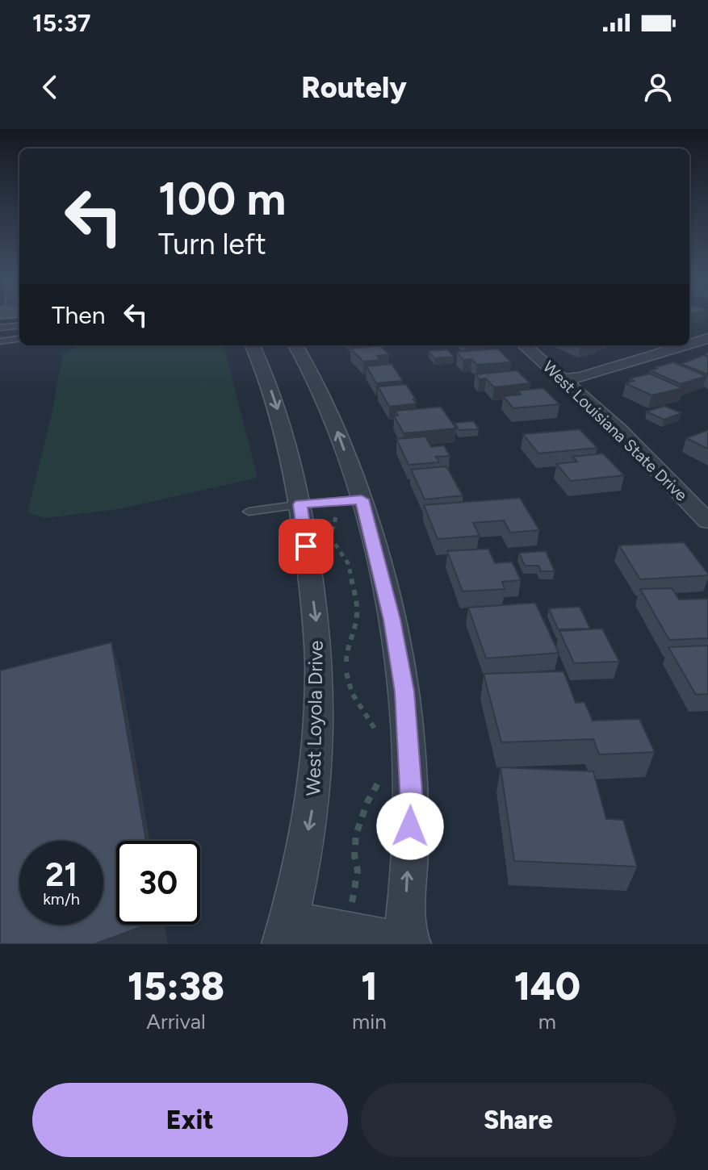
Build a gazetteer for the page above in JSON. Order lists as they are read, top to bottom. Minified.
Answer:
{"streets":{"street":["West Louisiana State Drive","West Loyola Drive"]},"page":{"status":"15:37","header":"Routely","turn":["100 m","Turn left"],"then":"Then","speed":"21 km/h","limit":"30","eta":["15:38","Arrival","1","min","140","m"],"buttons":["Exit","Share"]}}
